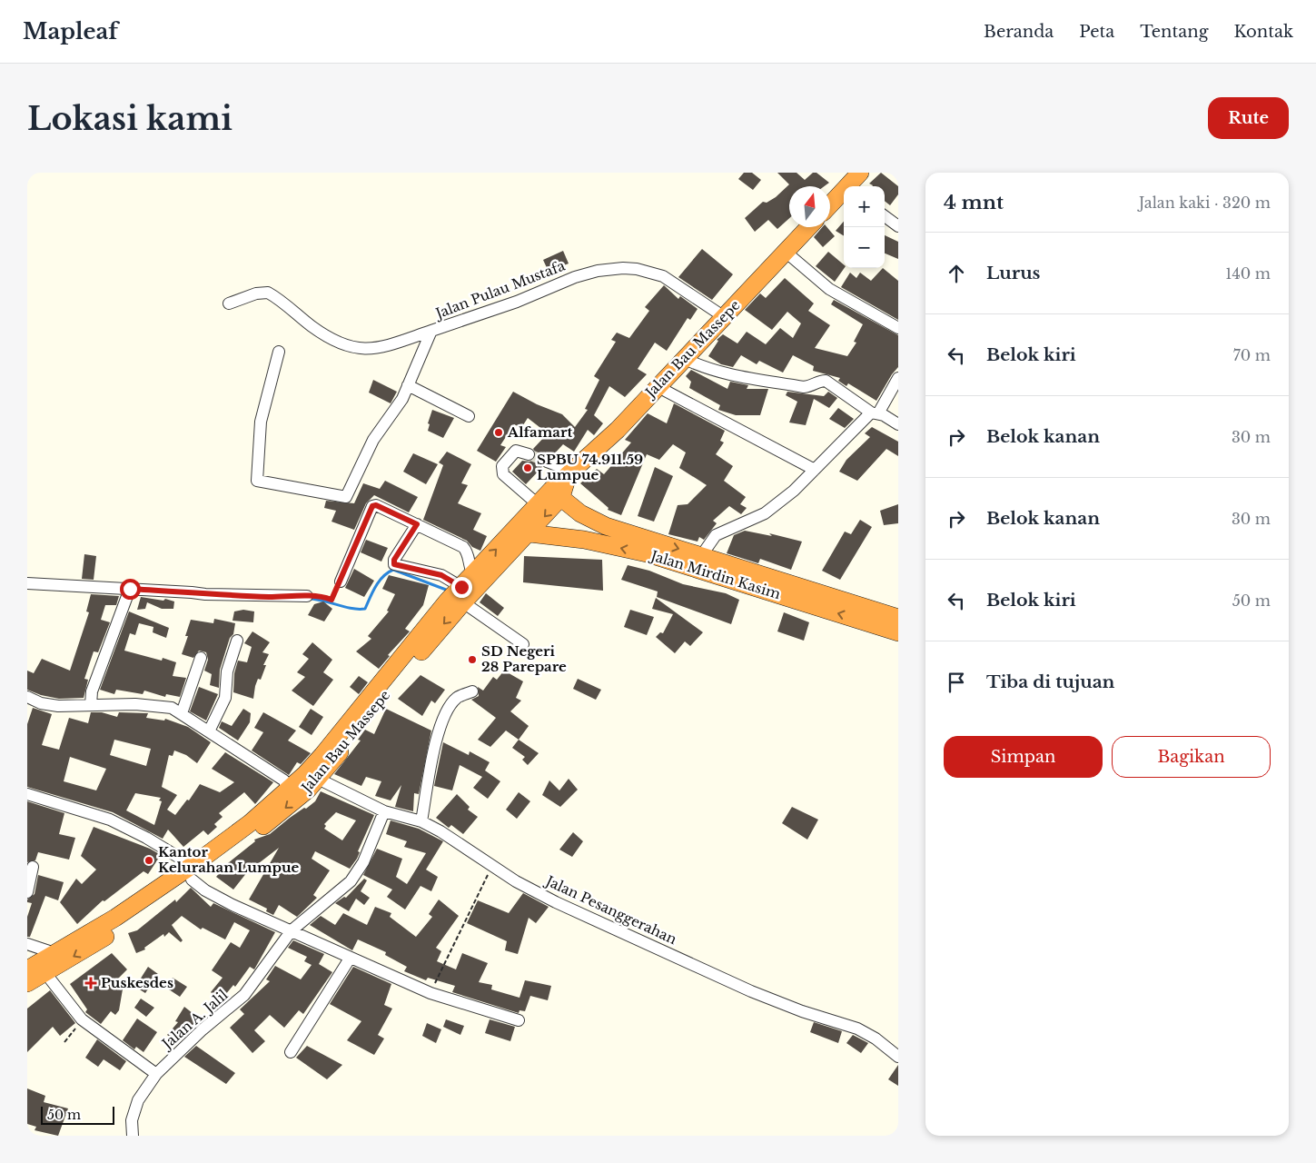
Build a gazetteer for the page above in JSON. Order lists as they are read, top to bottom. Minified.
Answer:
{"streets":{"highway":["Jalan Bau Massepe","Jalan Mirdin Kasim"],"street":["Jalan Pulau Mustafa","Jalan Pesanggerahan","Jalan A. Jalil"]},"crossings":[["Jalan Pulau Mustafa","Jalan Bau Massepe"],["Jalan Bau Massepe","Jalan Mirdin Kasim"],["Jalan Bau Massepe","Jalan Pesanggerahan"],["Jalan Pesanggerahan","Jalan A. Jalil"]],"places":{"other":["Alfamart","SPBU 74.911.59 Lumpue","SD Negeri 28 Parepare","Kantor Kelurahan Lumpue"],"health":["Puskesdes"]},"scale_bar":"50 m","north":"top","page":{"header":"Mapleaf","nav":["Beranda","Peta","Tentang","Kontak"],"buttons":["Rute",["Simpan","Bagikan"]],"title":"Lokasi kami","heading":["4 mnt","Jalan kaki · 320 m"],"map_buttons":["+","−"],"list":[["Lurus","140 m"],["Belok kiri","70 m"],["Belok kanan","30 m"],["Belok kanan","30 m"],["Belok kiri","50 m"],"Tiba di tujuan"],"scale":"50 m"}}
